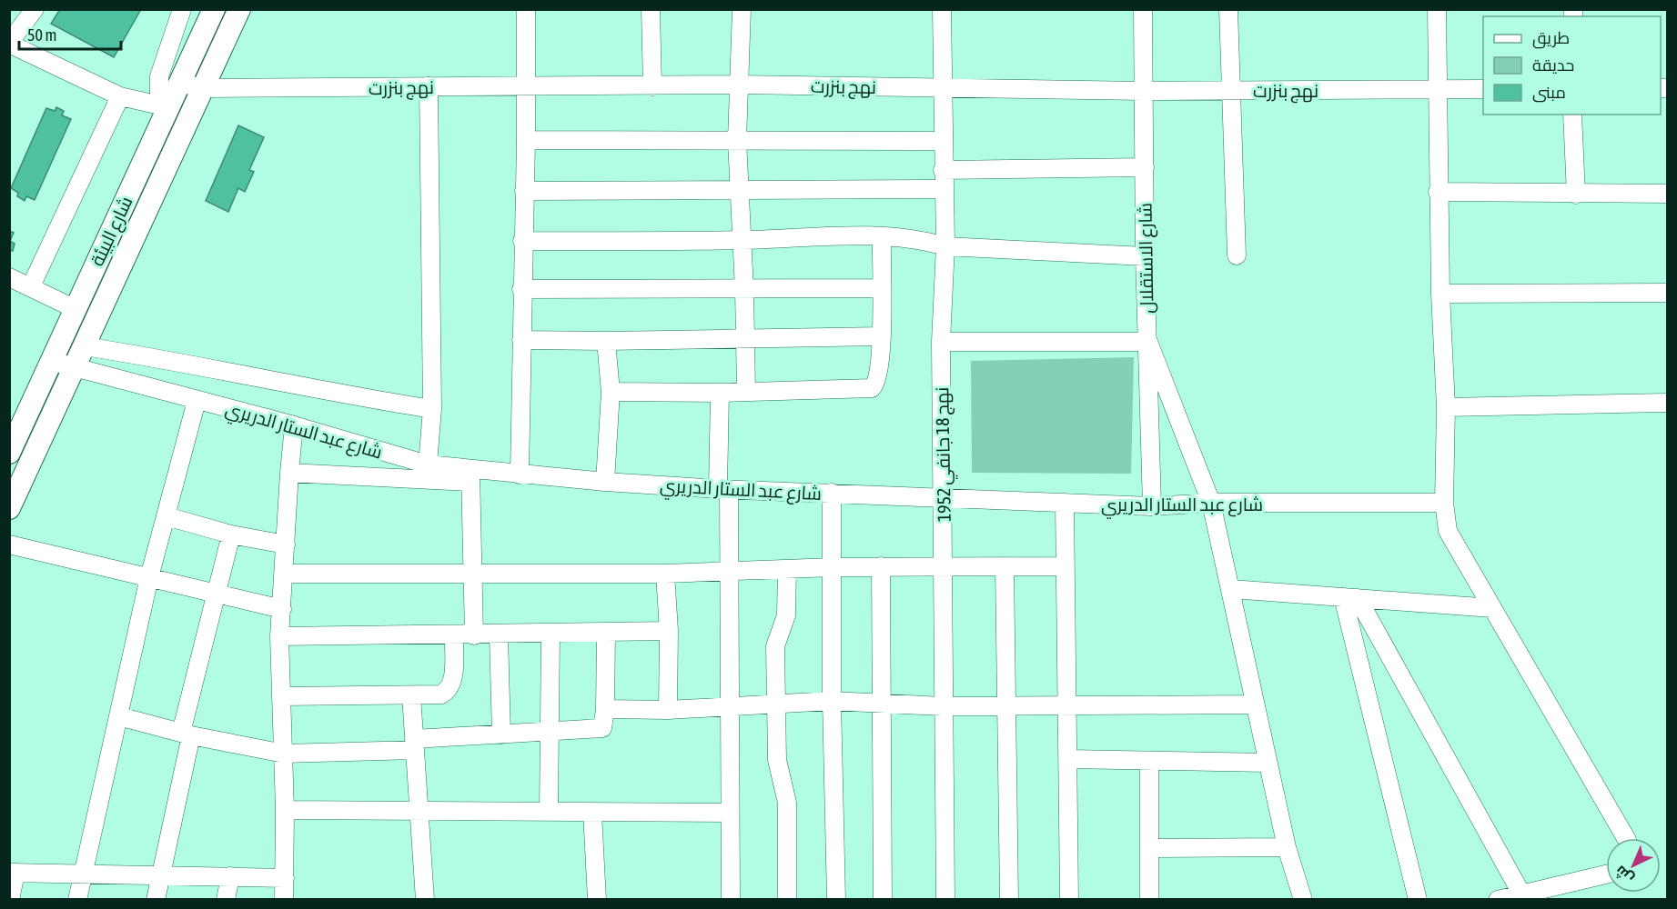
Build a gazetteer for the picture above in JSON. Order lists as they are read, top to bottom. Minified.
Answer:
{"streets":{"main road":["شارع البيئة"],"street":["نهج بنزرت","شارع الاستقلال","شارع عبد الستار الدريري","نهج 18 جانفي 1952"]},"crossings":[["نهج بنزرت","شارع البيئة"],["نهج بنزرت","شارع الاستقلال"],["نهج بنزرت","نهج 18 جانفي 1952"],["شارع البيئة","شارع عبد الستار الدريري"],["شارع الاستقلال","شارع عبد الستار الدريري"],["شارع عبد الستار الدريري","نهج 18 جانفي 1952"]],"legend":["طريق","حديقة","مبنى"],"scale_bar":"50 m","north":"bottom left"}
